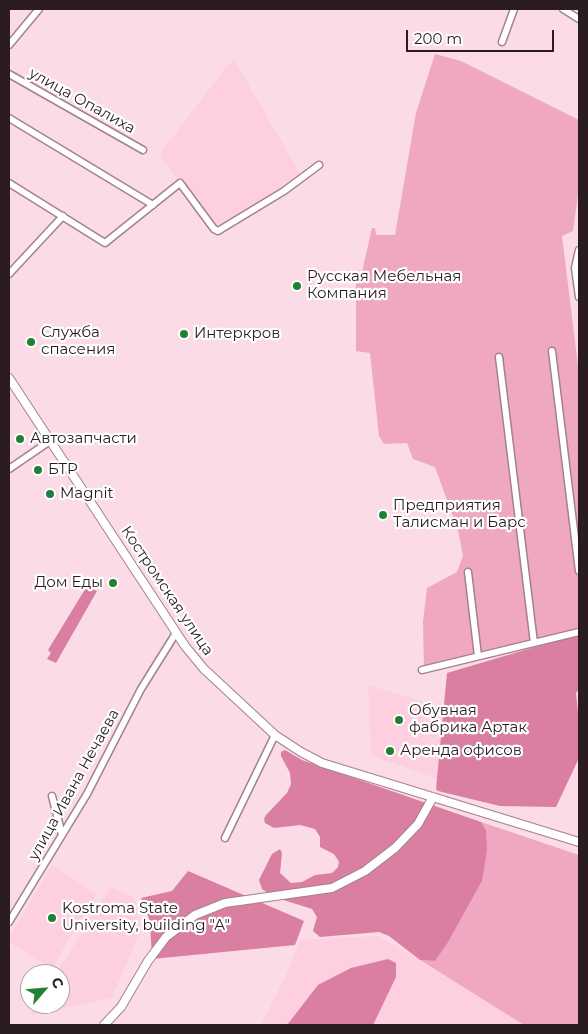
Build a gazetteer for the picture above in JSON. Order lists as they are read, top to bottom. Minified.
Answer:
{"streets":{"main road":["Костромская улица"],"street":["улица Опалиха","улица Ивана Нечаева"]},"crossings":[["Костромская улица","улица Ивана Нечаева"]],"places":["Русская Мебельная Компания","Интеркров","Служба спасения","Автозапчасти","БТР","Magnit","Предприятия Талисман и Барс","Дом Еды","Обувная фабрика Артак","Аренда офисов","Kostroma State University, building \"A\""],"scale_bar":"200 m","north":"top right"}
